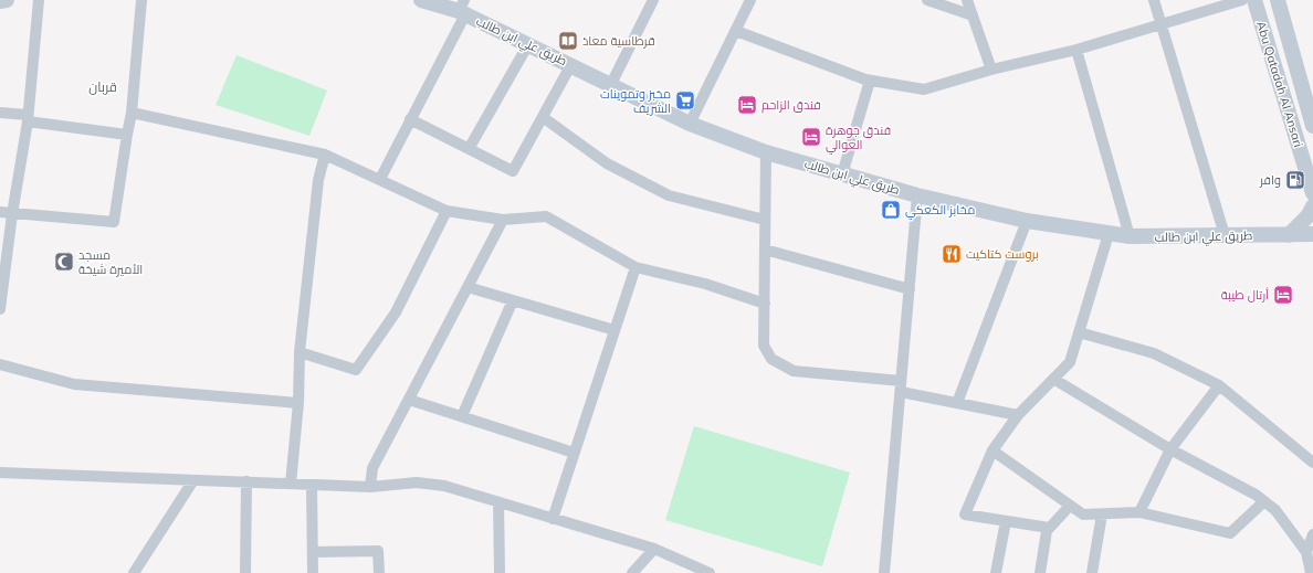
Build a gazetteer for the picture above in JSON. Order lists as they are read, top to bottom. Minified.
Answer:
{"streets":{"main road":["طريق علي ابن طالب","Abu Qatadah Al Ansari"]},"districts":["قربان"],"places":{"library":["قرطاسية معاذ"],"supermarket":["مخبز وتموينات الشريف"],"hotel":["فندق الزاحم","فندق جوهرة العوالي","أرتال طيبة"],"fuel station":["وافر"],"shop":["مخابز الكعكي"],"restaurant":["بروست كتاكيت"],"mosque":["مسجد الأميرة شيخة"]}}
